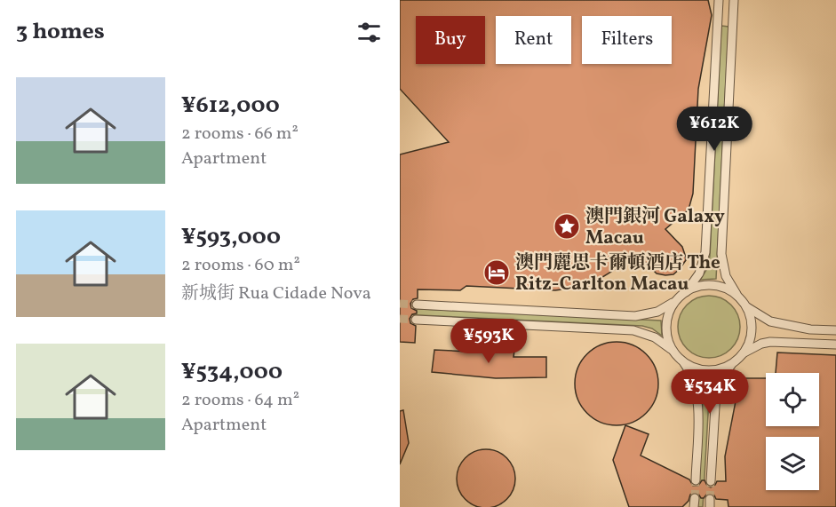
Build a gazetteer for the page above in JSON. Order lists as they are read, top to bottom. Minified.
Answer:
{"places":{"place":["澳門銀河 Galaxy Macau"],"hotel":["澳門麗思卡爾頓酒店 The Ritz-Carlton Macau"]},"page":{"heading":"3 homes","chip":["Buy","Rent","Filters"],"list":[{"name":"¥612,000","note":"2 rooms · 66 m² · Apartment"},{"name":"¥593,000","note":"2 rooms · 60 m² · 新城街 Rua Cidade Nova"},{"name":"¥534,000","note":"2 rooms · 64 m² · Apartment"}],"price":["¥612K","¥593K","¥534K"]}}
